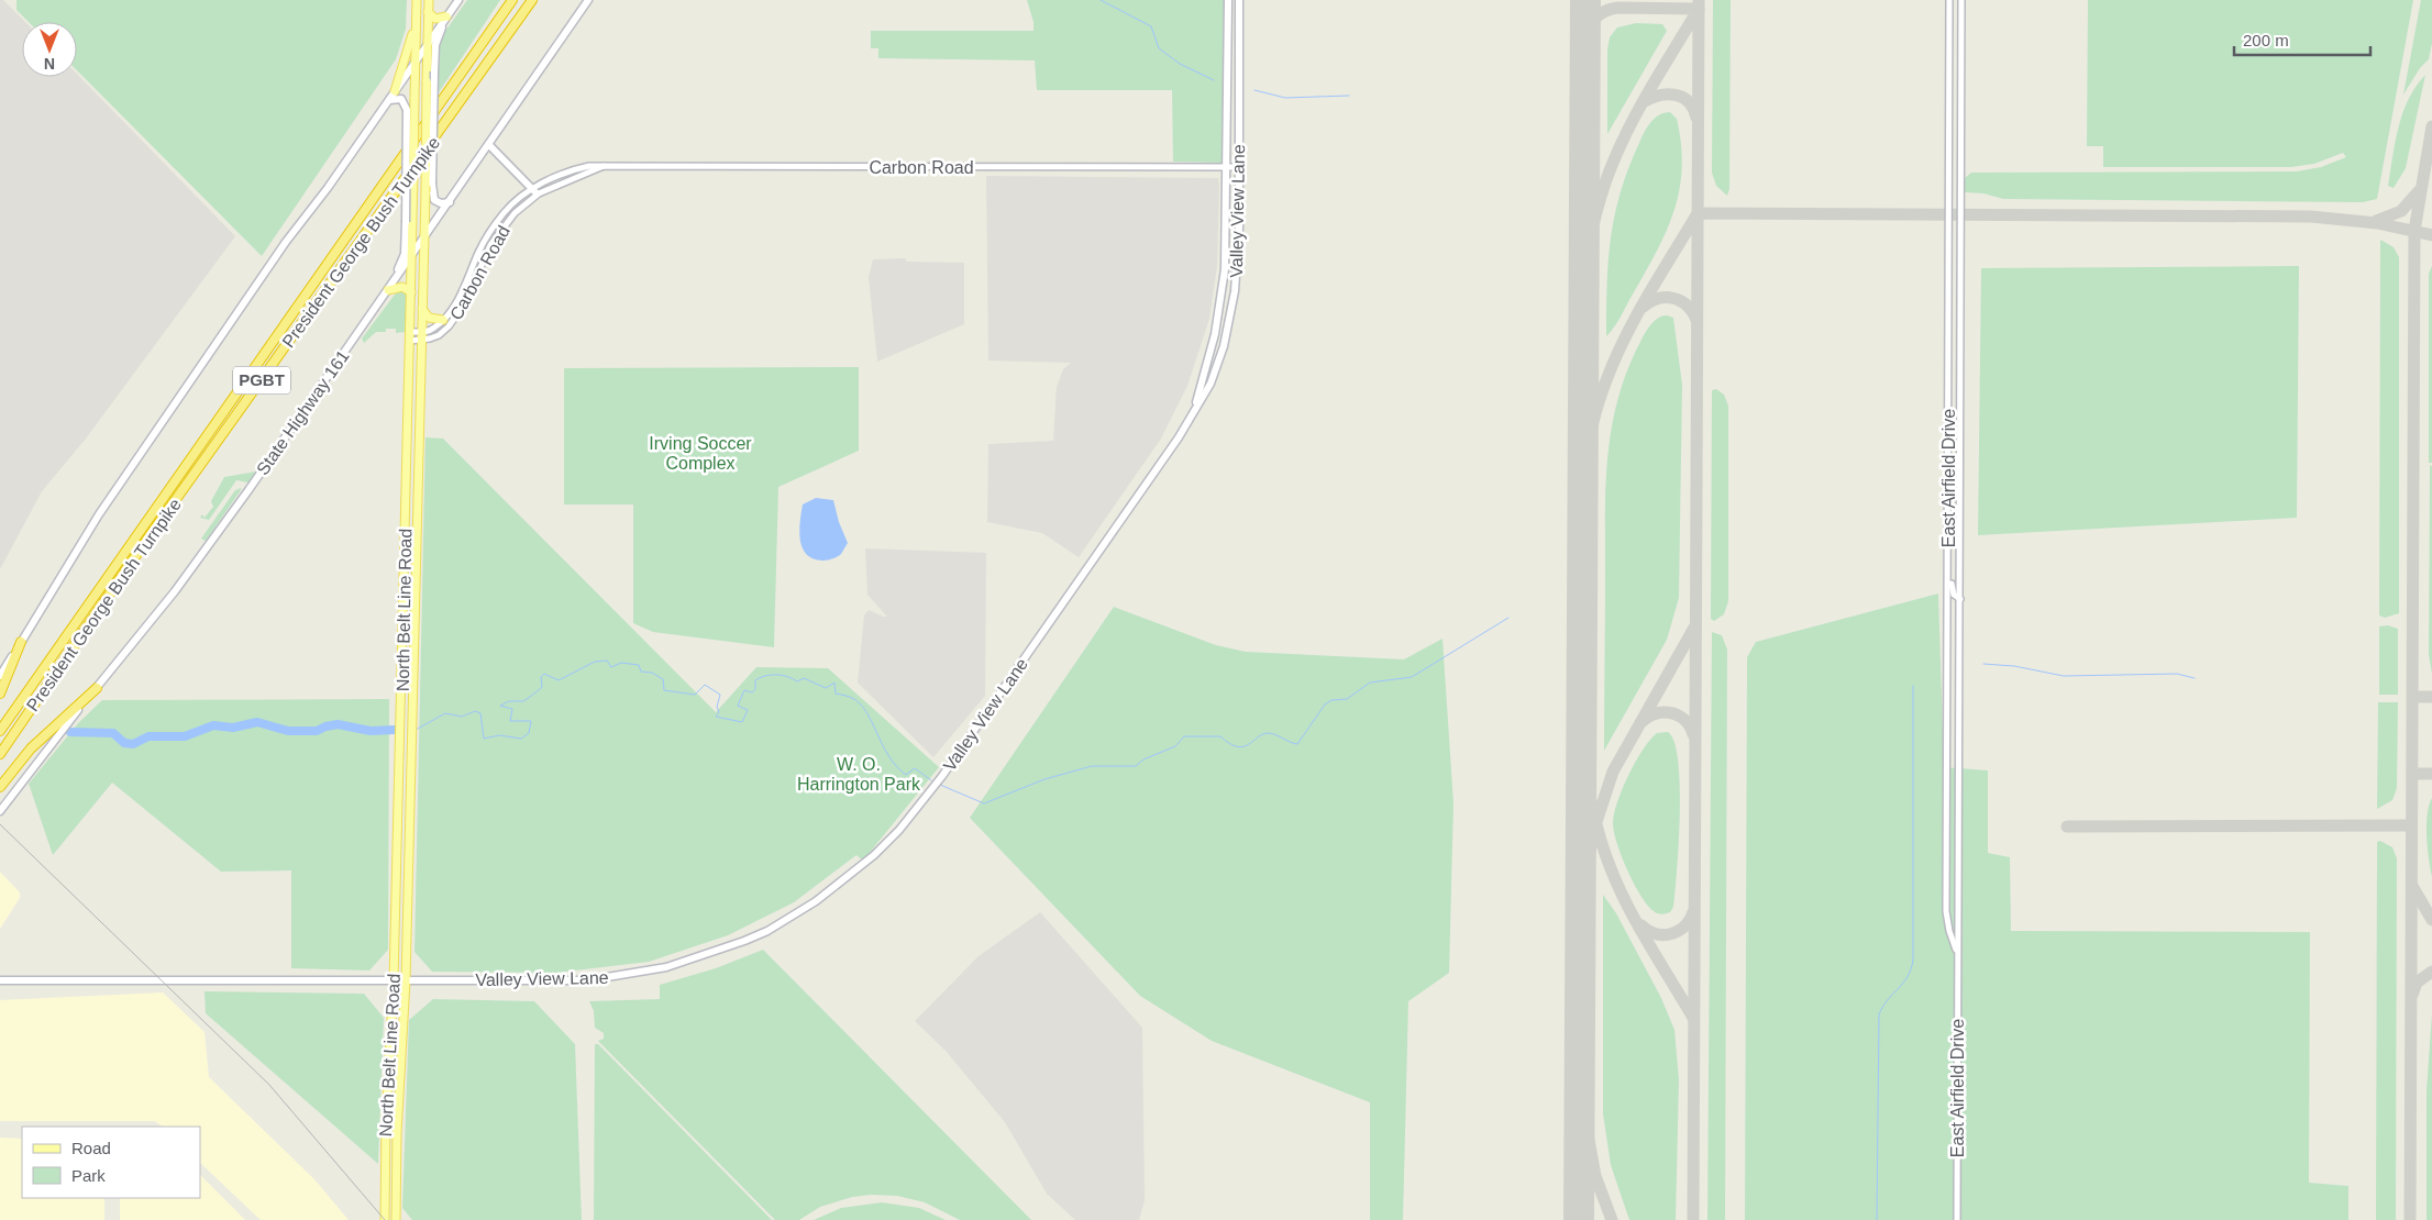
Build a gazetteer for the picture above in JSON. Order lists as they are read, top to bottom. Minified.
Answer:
{"streets":{"highway":["President George Bush Turnpike","PGBT"],"main road":["Valley View Lane","State Highway 161","North Belt Line Road"],"street":["Carbon Road","East Airfield Drive"]},"crossings":[["Carbon Road","Valley View Lane"],["Carbon Road","North Belt Line Road"],["Valley View Lane","North Belt Line Road"],["State Highway 161","North Belt Line Road"]],"parks":["Irving Soccer Complex","W. O. Harrington Park"],"legend":["Road","Park"],"scale_bar":"200 m","north":"bottom"}
